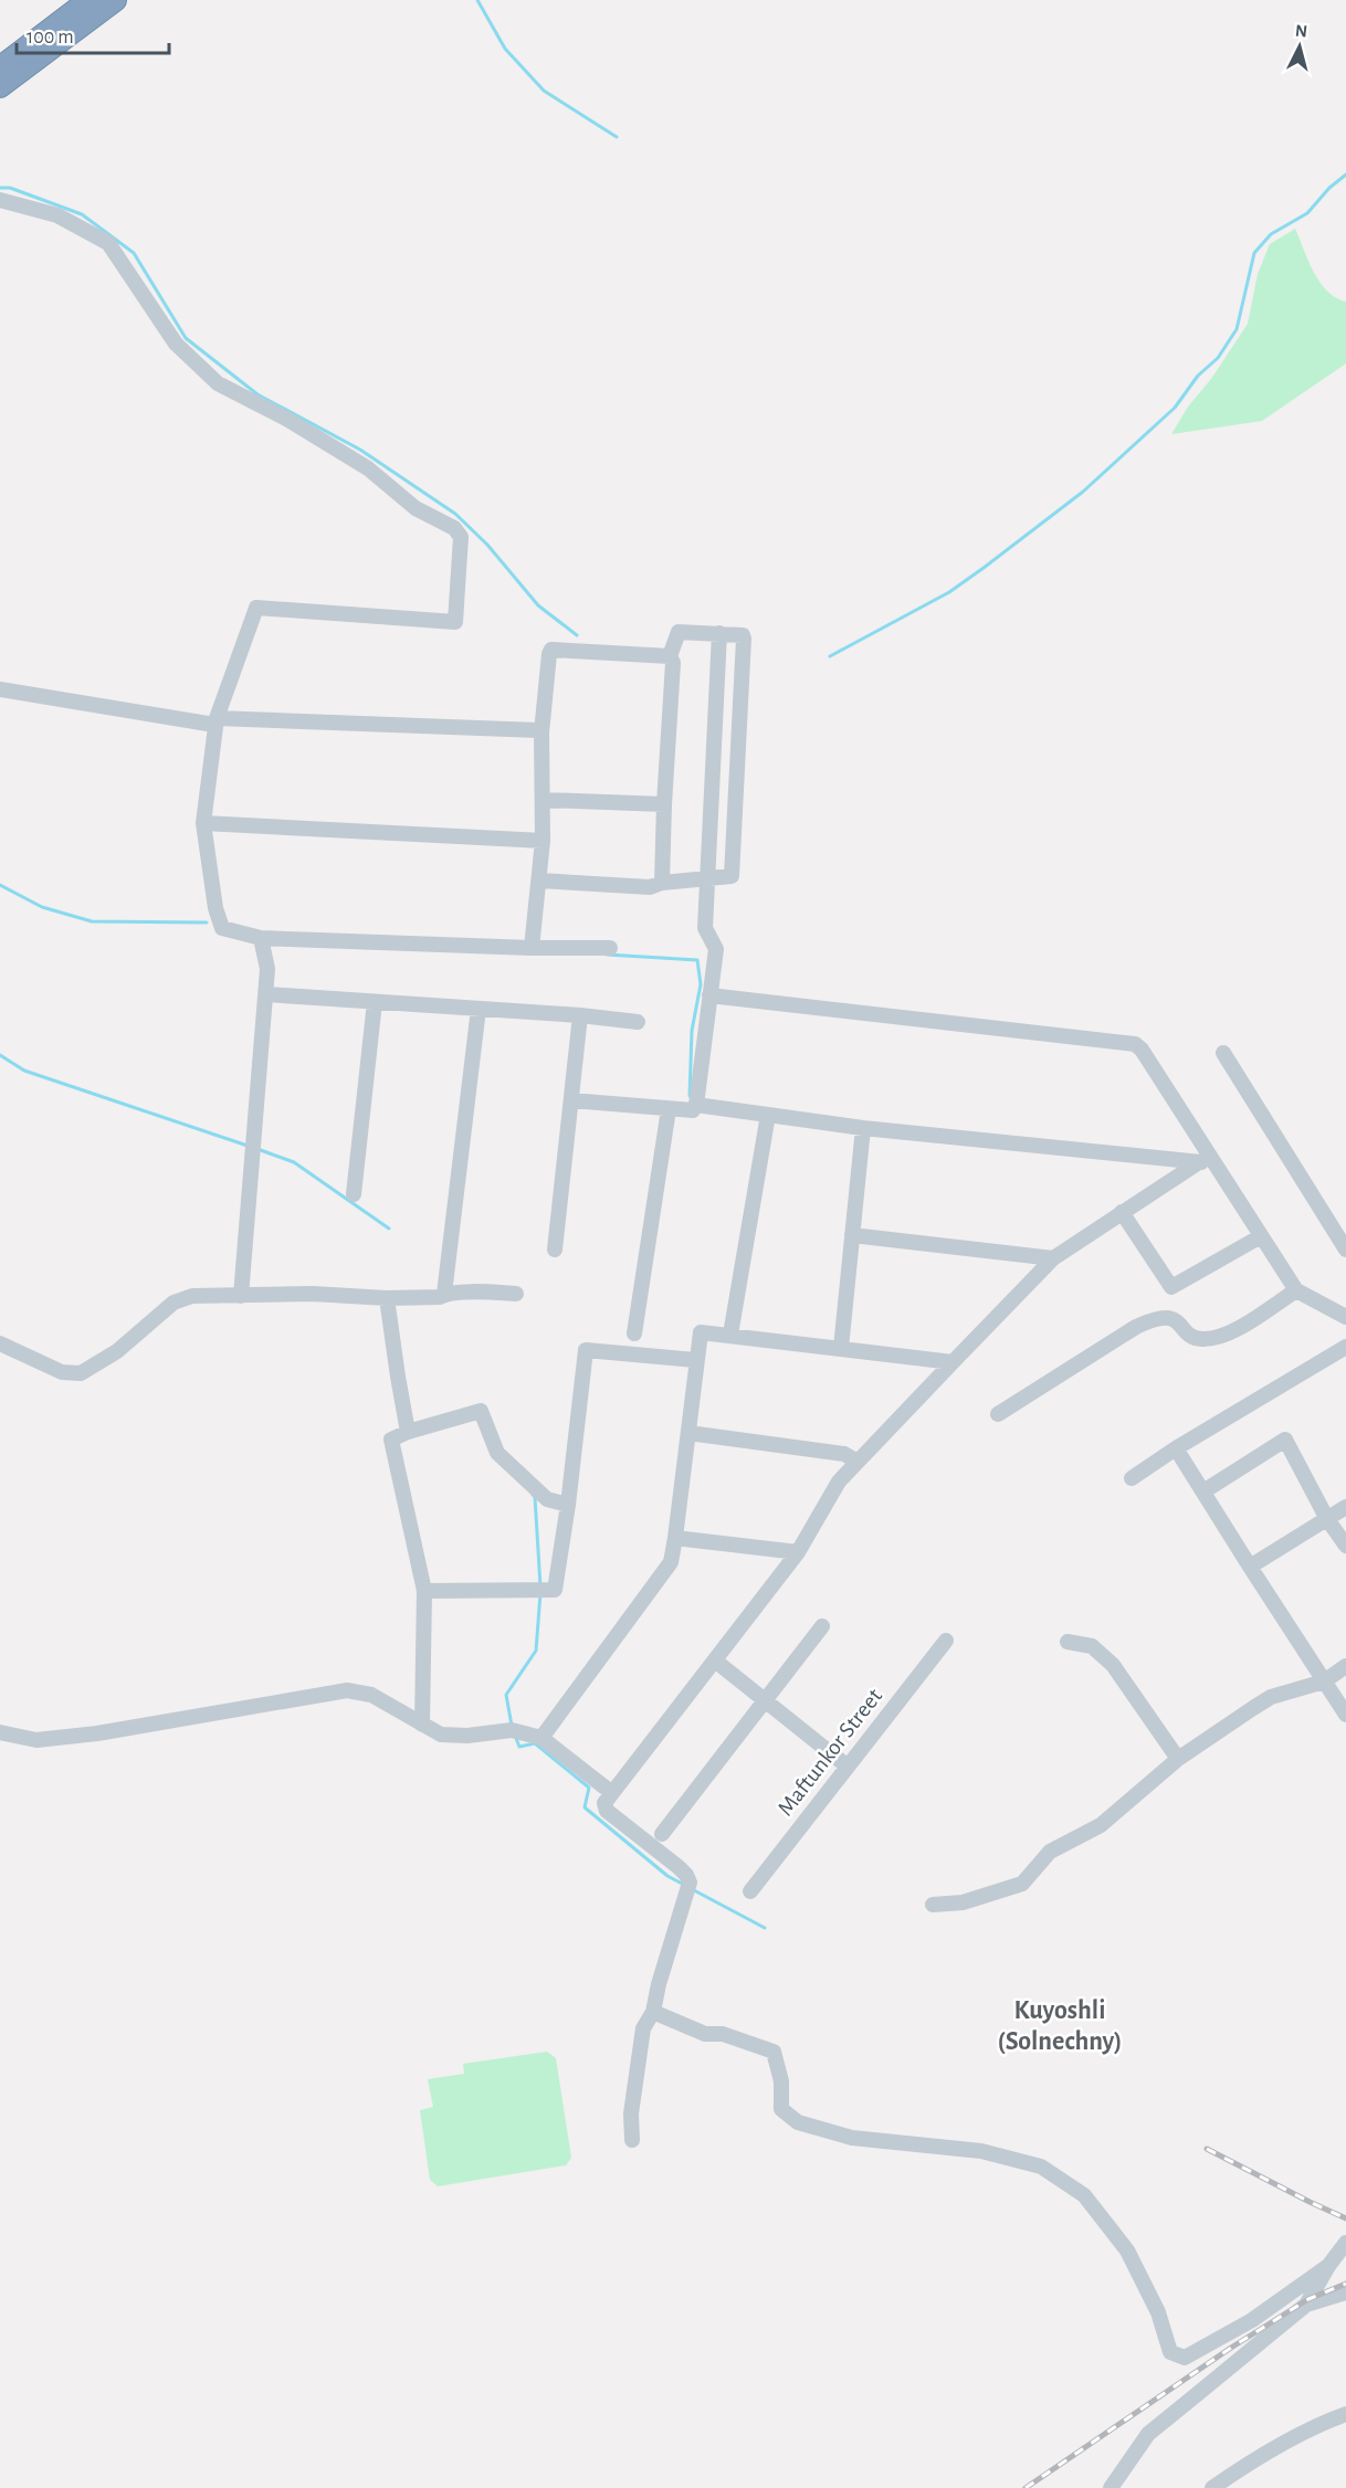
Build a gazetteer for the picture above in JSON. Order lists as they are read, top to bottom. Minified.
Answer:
{"streets":{"street":["Maftunkor Street"]},"districts":["Kuyoshli (Solnechny)"],"scale_bar":"100 m","north":"top"}
